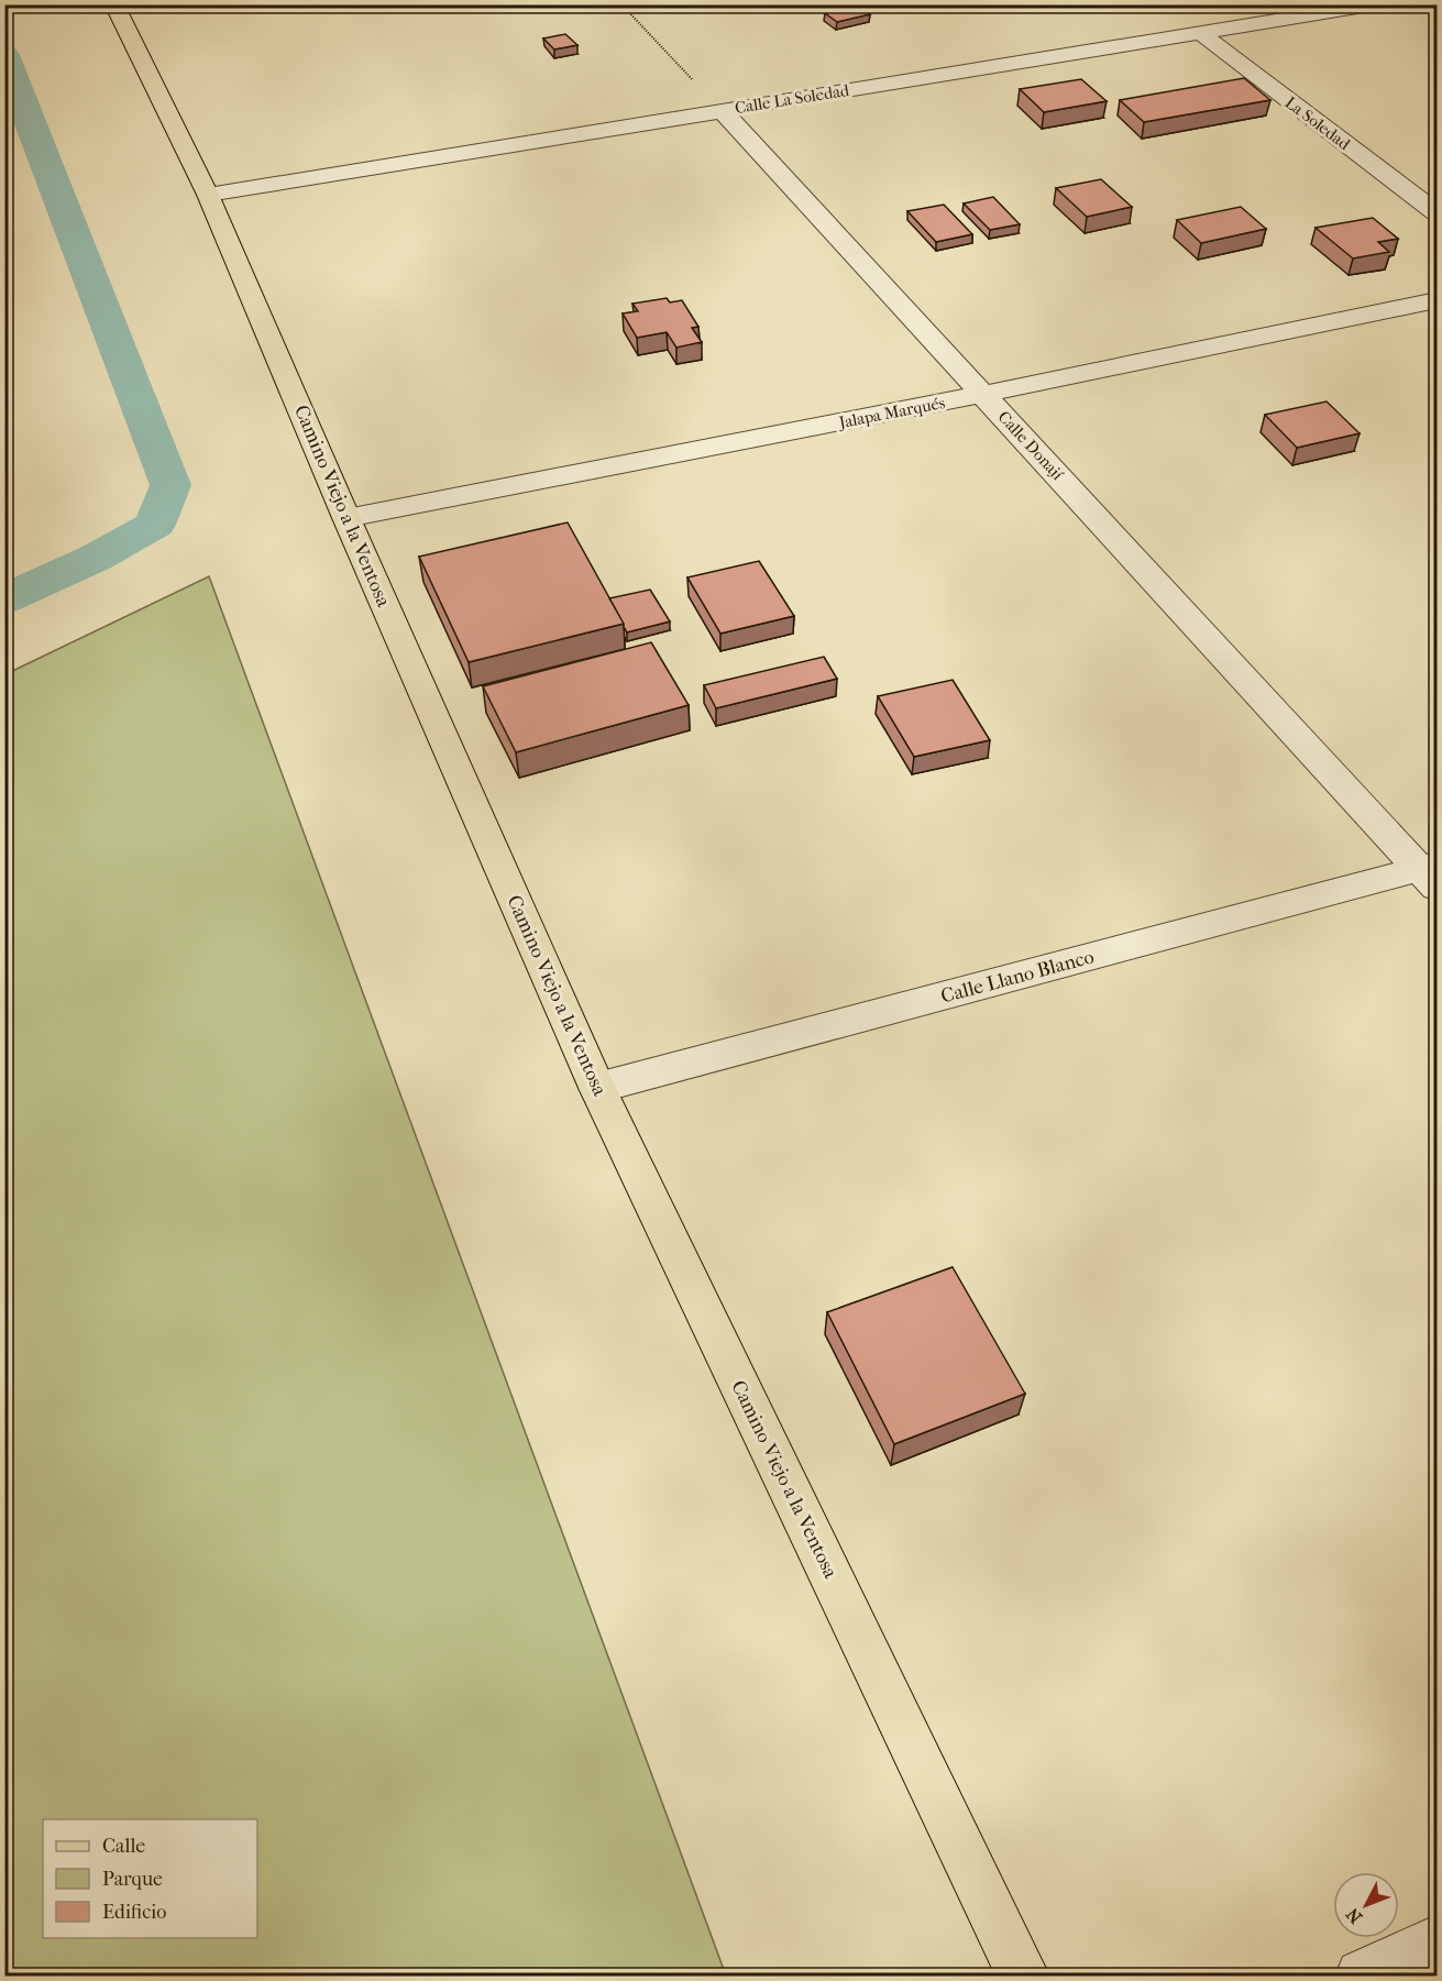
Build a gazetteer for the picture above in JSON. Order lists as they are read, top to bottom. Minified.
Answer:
{"streets":{"main road":["Camino Viejo a la Ventosa"],"street":["Calle La Soledad","La Soledad","Jalapa Marqués","Calle Donají","Calle Llano Blanco"]},"crossings":[["Calle La Soledad","La Soledad"],["Calle La Soledad","Calle Donají"],["Calle La Soledad","Camino Viejo a la Ventosa"],["Jalapa Marqués","Calle Donají"],["Jalapa Marqués","Camino Viejo a la Ventosa"],["Calle Donají","Calle Llano Blanco"],["Camino Viejo a la Ventosa","Calle Llano Blanco"]],"legend":["Calle","Parque","Edificio"],"north":"bottom left"}
